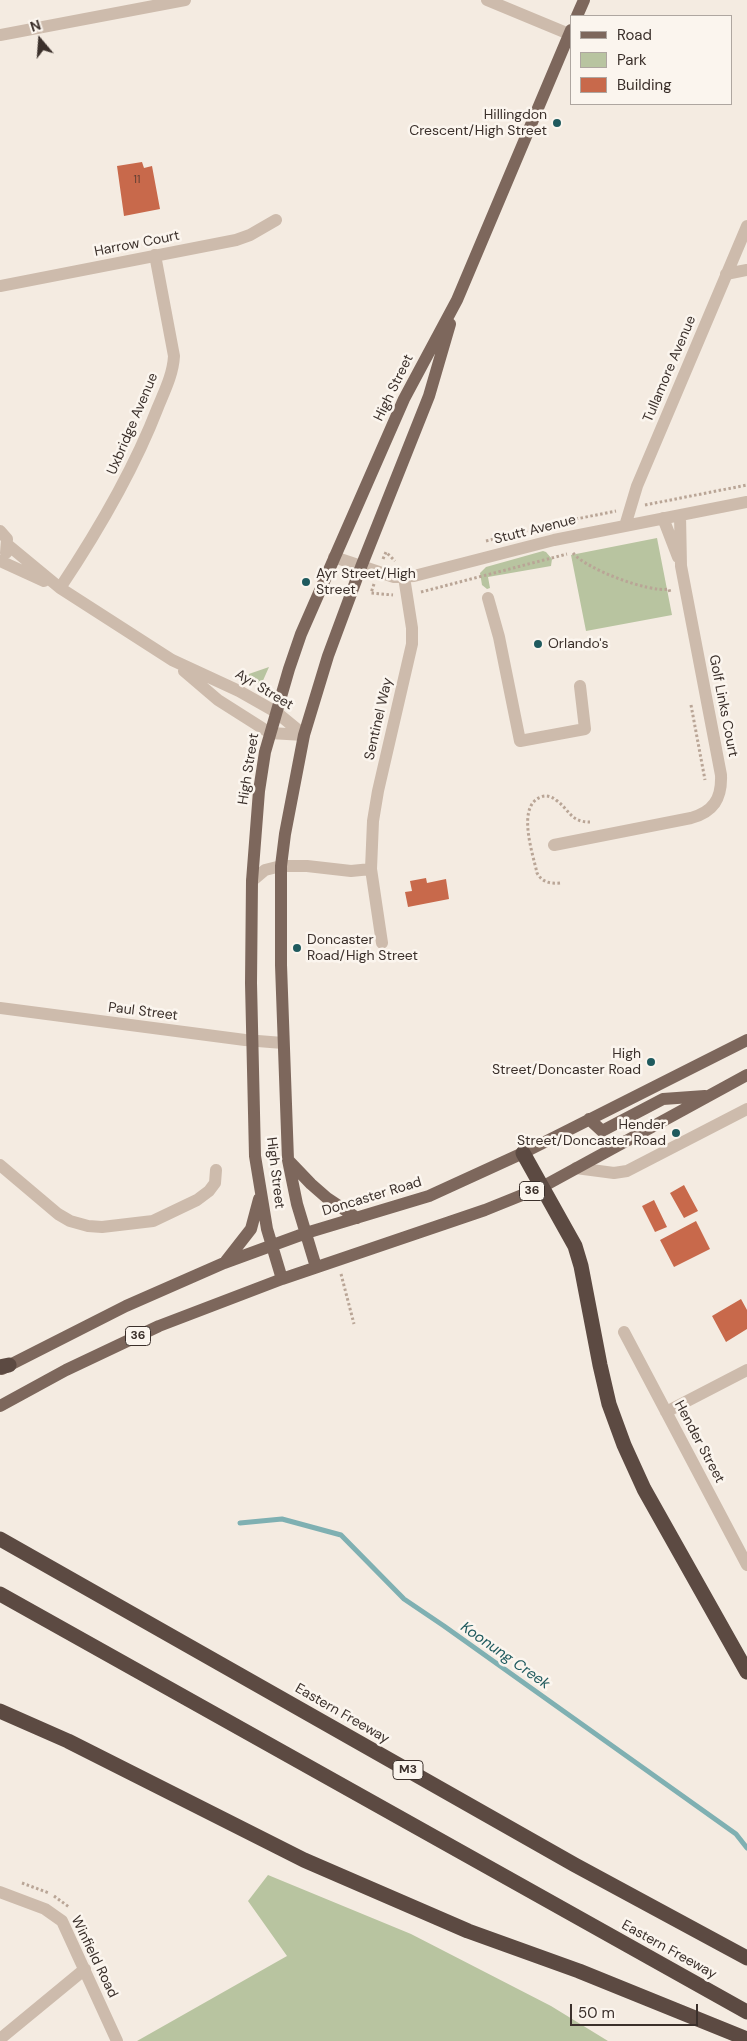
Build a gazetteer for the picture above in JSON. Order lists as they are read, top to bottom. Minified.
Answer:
{"streets":{"highway":["Eastern Freeway","M3"],"main road":["High Street","36","Doncaster Road"],"street":["Harrow Court","Tullamore Avenue","Uxbridge Avenue","Stutt Avenue","Ayr Street","Golf Links Court","Sentinel Way","Paul Street","Hender Street","Winfield Road"]},"crossings":[["Harrow Court","Uxbridge Avenue"],["Tullamore Avenue","Stutt Avenue"],["High Street","Stutt Avenue"],["High Street","Ayr Street"],["High Street","Paul Street"],["High Street","36"],["High Street","Doncaster Road"],["Uxbridge Avenue","Ayr Street"],["Stutt Avenue","Golf Links Court"],["Stutt Avenue","Sentinel Way"]],"water":["Koonung Creek"],"places":["Hillingdon Crescent/High Street","Ayr Street/High Street","Orlando's","Doncaster Road/High Street","High Street/Doncaster Road","Hender Street/Doncaster Road"],"house_numbers":["11"],"legend":["Road","Park","Building"],"scale_bar":"50 m","north":"top"}
